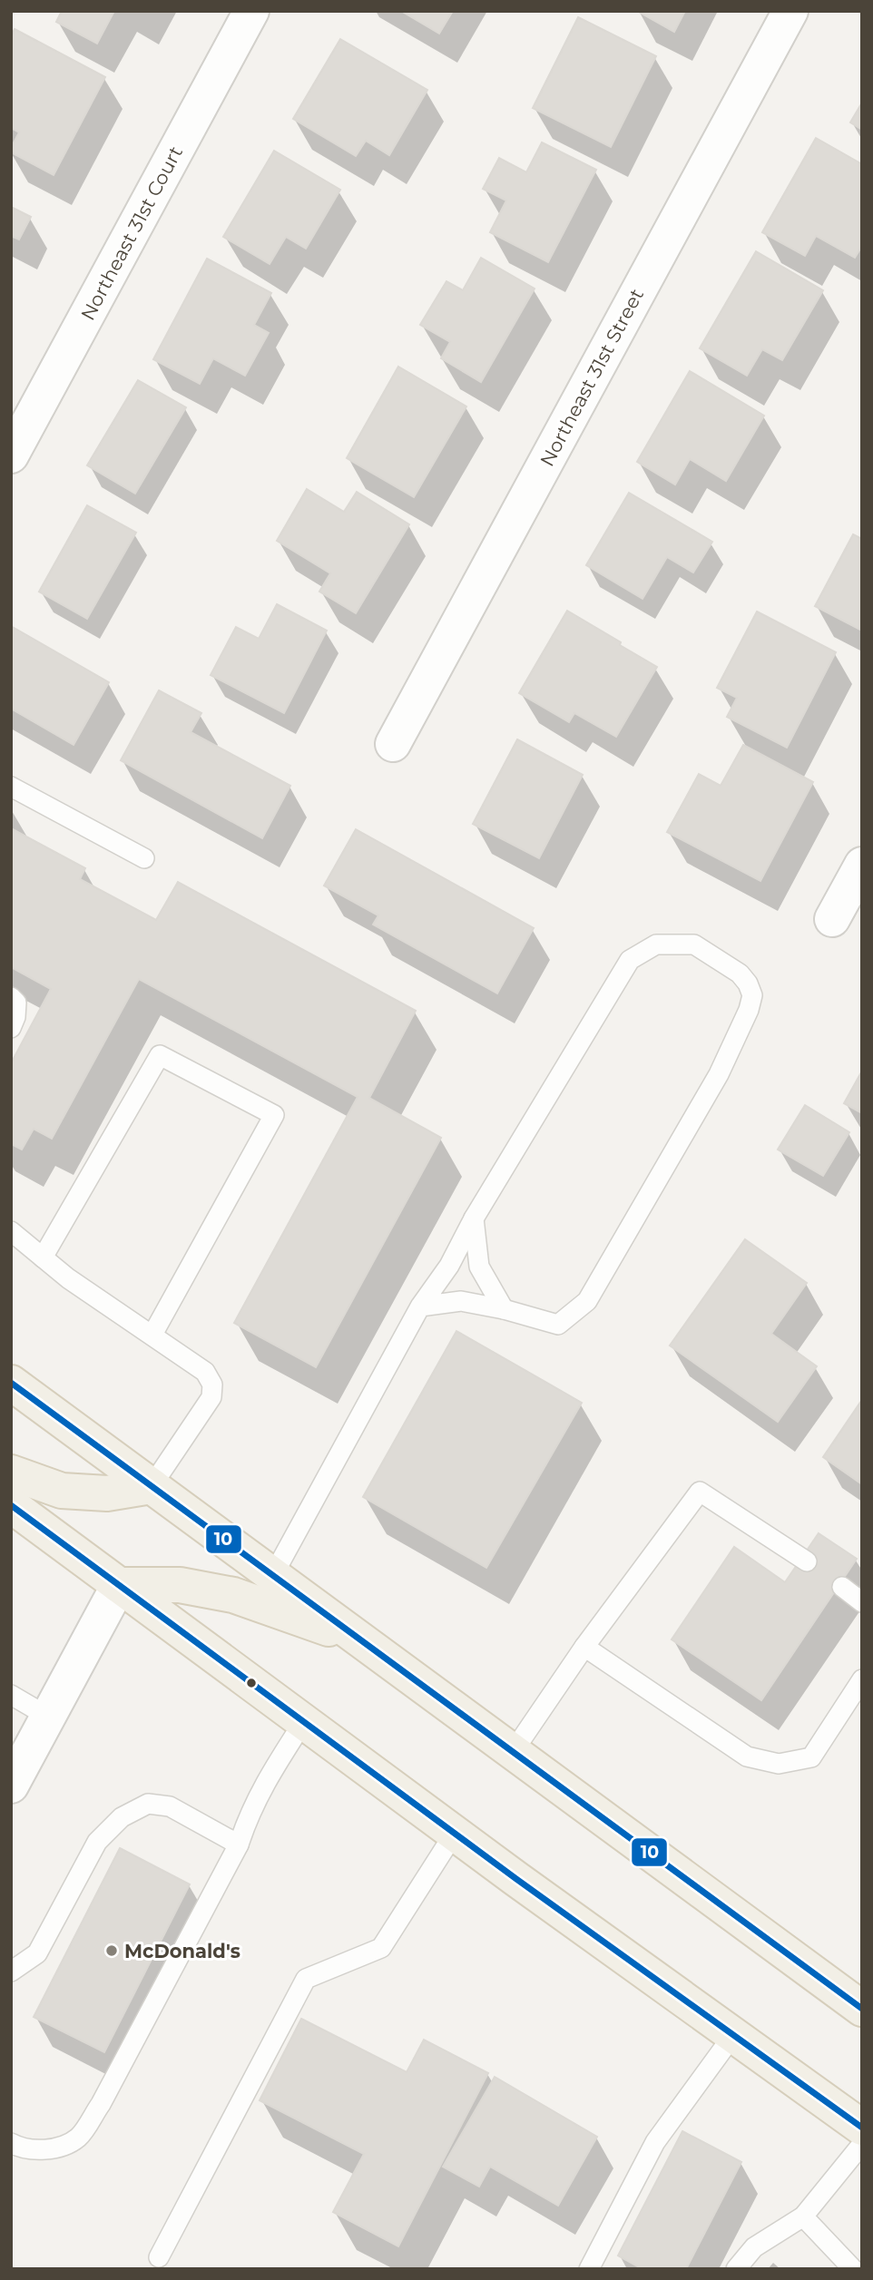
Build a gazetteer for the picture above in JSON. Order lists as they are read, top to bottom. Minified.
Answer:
{"streets":{"street":["Northeast 31st Court","Northeast 31st Street"]},"places":["McDonald's"],"lines":["transit line 10"]}
